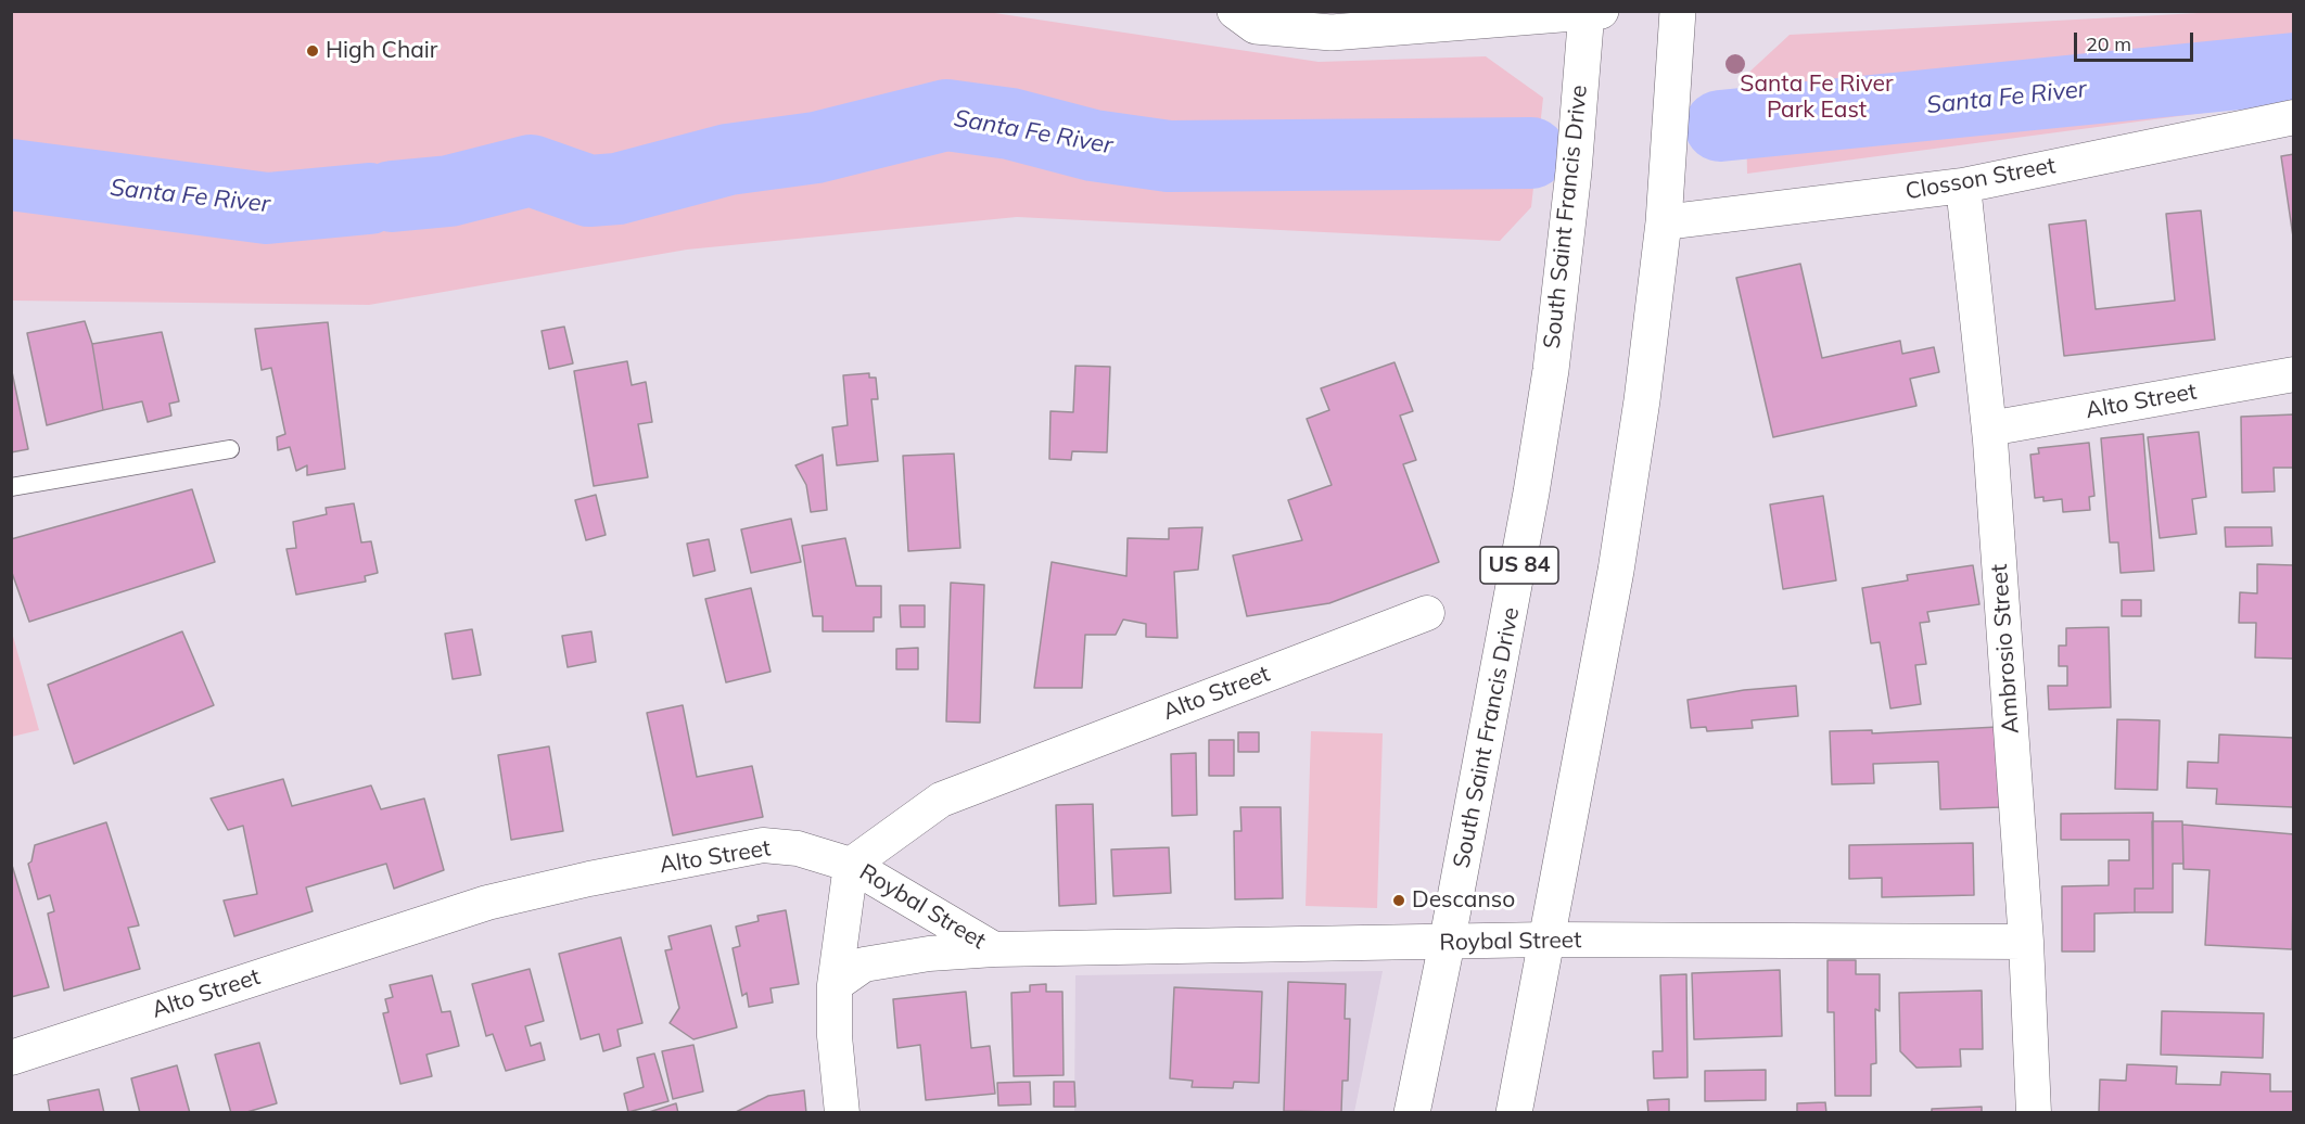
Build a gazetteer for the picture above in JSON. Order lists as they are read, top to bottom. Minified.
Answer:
{"streets":{"main road":["South Saint Francis Drive","US 84"],"street":["Closson Street","Alto Street","Ambrosio Street","Roybal Street"]},"crossings":[["Closson Street","Ambrosio Street"],["South Saint Francis Drive","Roybal Street"],["Alto Street","Ambrosio Street"],["Alto Street","Roybal Street"],["Ambrosio Street","Roybal Street"]],"water":["Santa Fe River"],"parks":["Santa Fe River Park East"],"places":["High Chair","Descanso"],"scale_bar":"20 m"}
